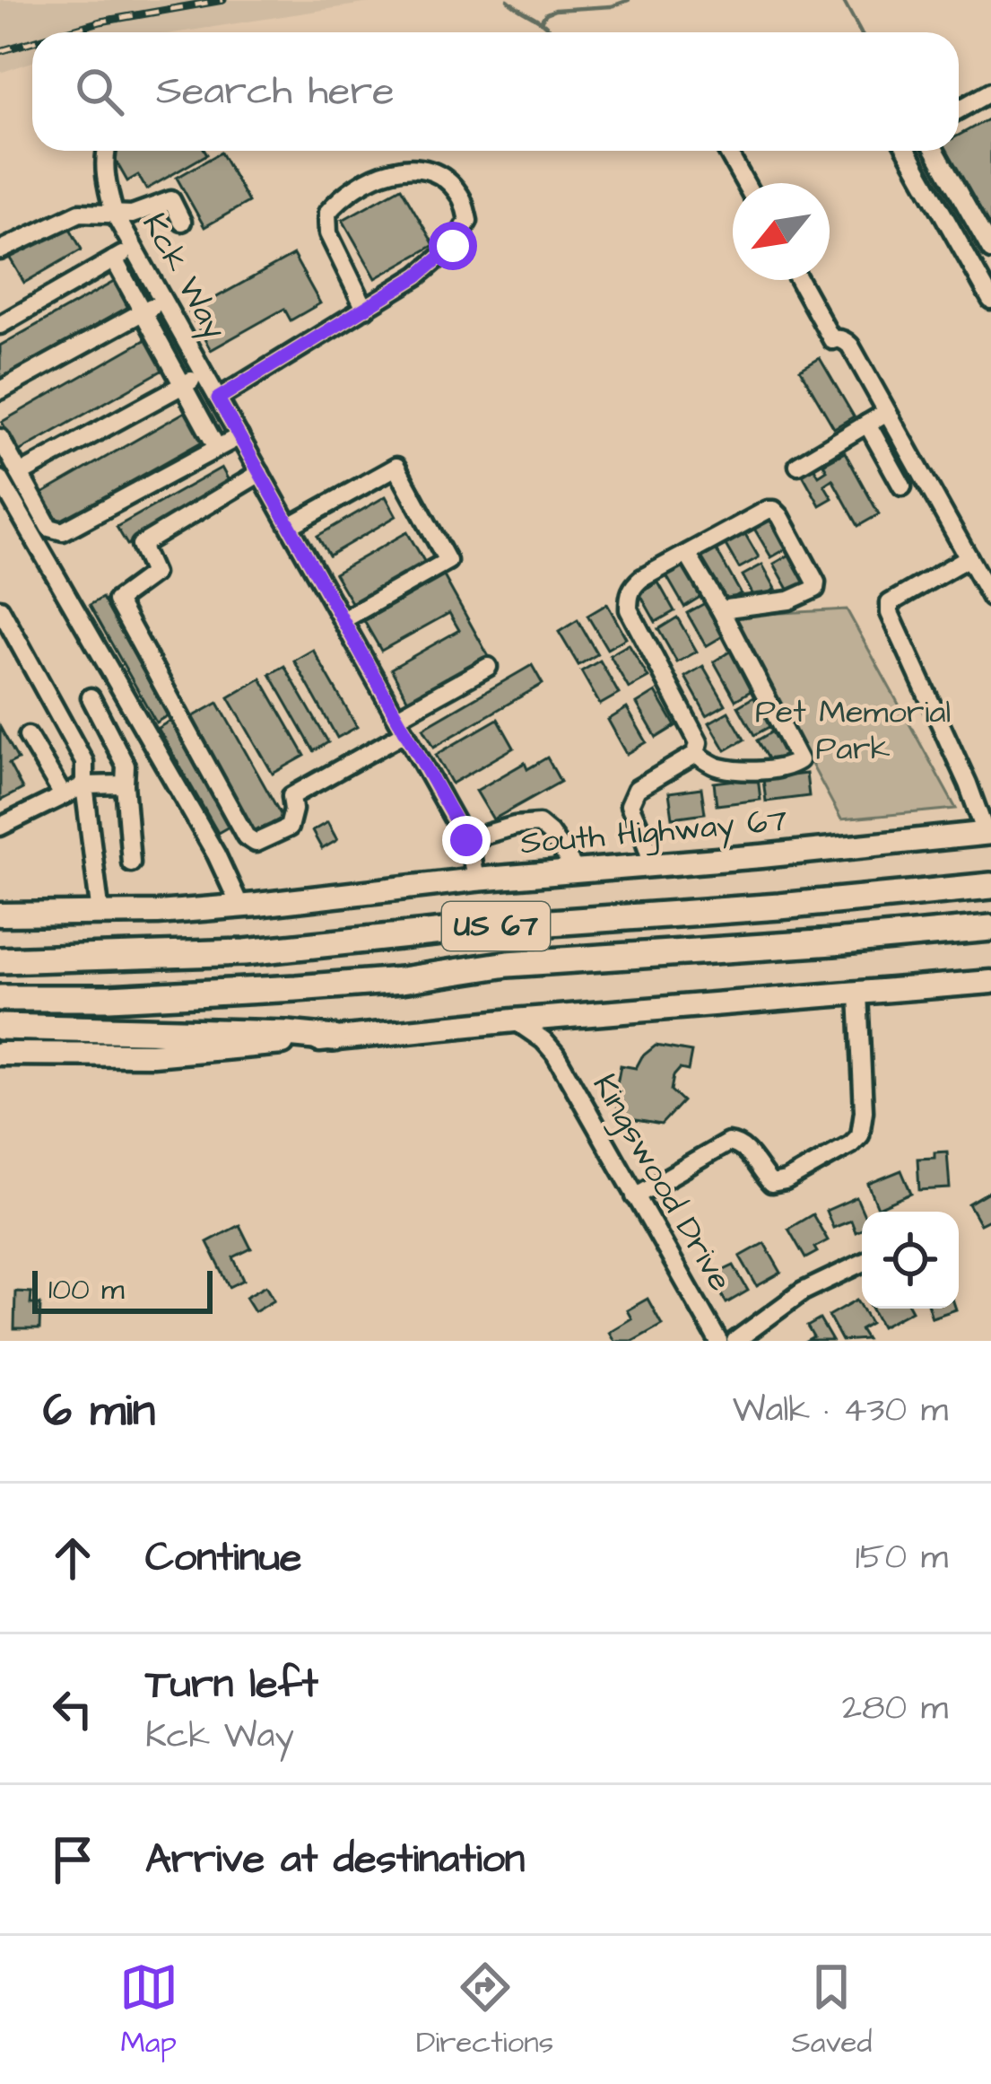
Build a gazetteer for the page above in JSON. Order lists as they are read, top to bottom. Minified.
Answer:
{"streets":{"highway":["US 67"],"main road":["South Highway 67"],"street":["Kck Way","Kingswood Drive"]},"crossings":[["Kck Way","South Highway 67"]],"parks":["Pet Memorial Park"],"scale_bar":"100 m","north":"bottom left","page":{"search":"Search here","scale":"100 m","heading":["6 min","Walk · 430 m"],"list":[["Continue","150 m"],["Turn left","Kck Way","280 m"],"Arrive at destination"],"nav":["Map","Directions","Saved"]}}
